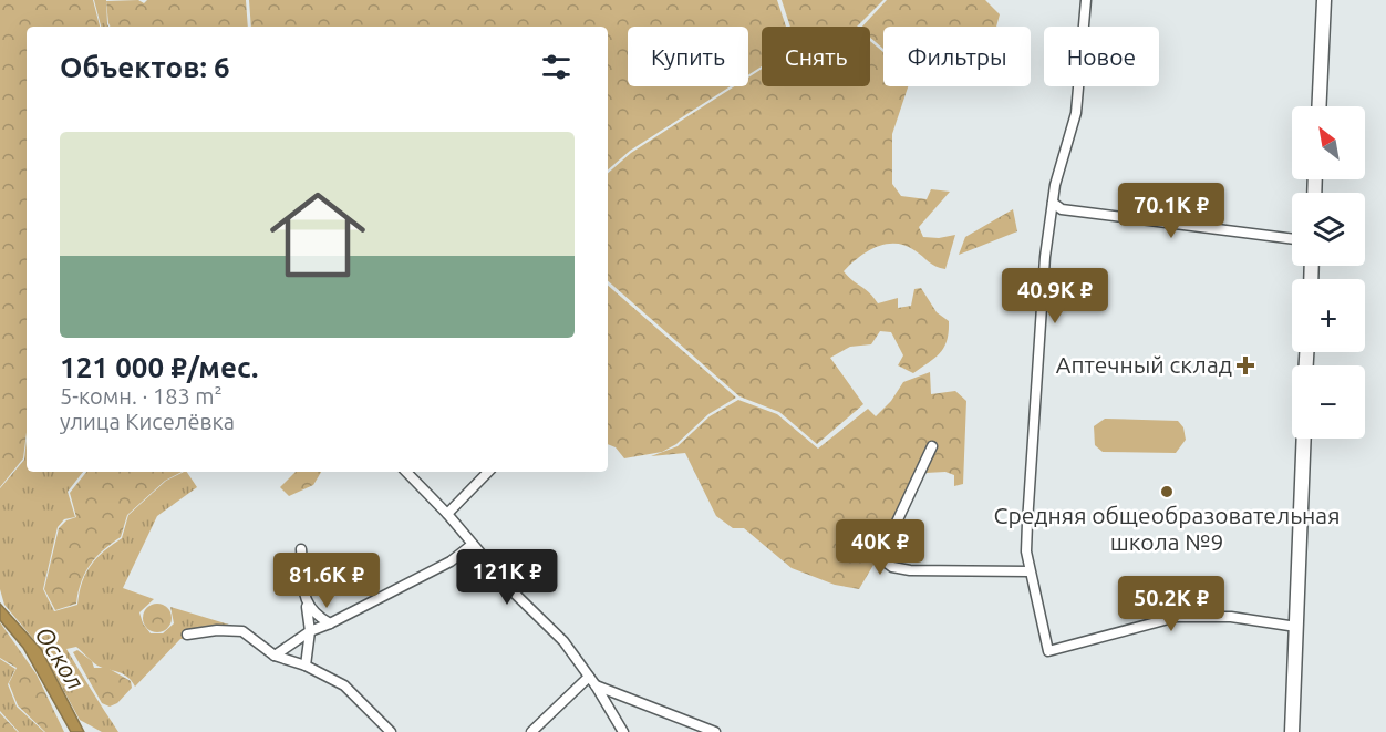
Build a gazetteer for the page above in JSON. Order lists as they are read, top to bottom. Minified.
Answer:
{"water":["Оскол"],"places":{"health":["Аптечный склад"],"other":["Средняя общеобразовательная школа №9"]},"north":"top left","page":{"chip":["Купить","Снять","Фильтры","Новое"],"heading":"Объектов: 6","map_buttons":["+","−"],"list":[{"name":"121 000 ₽/мес.","note":"5-комн. · 183 m² · улица Киселёвка"}],"price":["70.1K ₽","40.9K ₽","40K ₽","121K ₽","81.6K ₽","50.2K ₽"]}}
